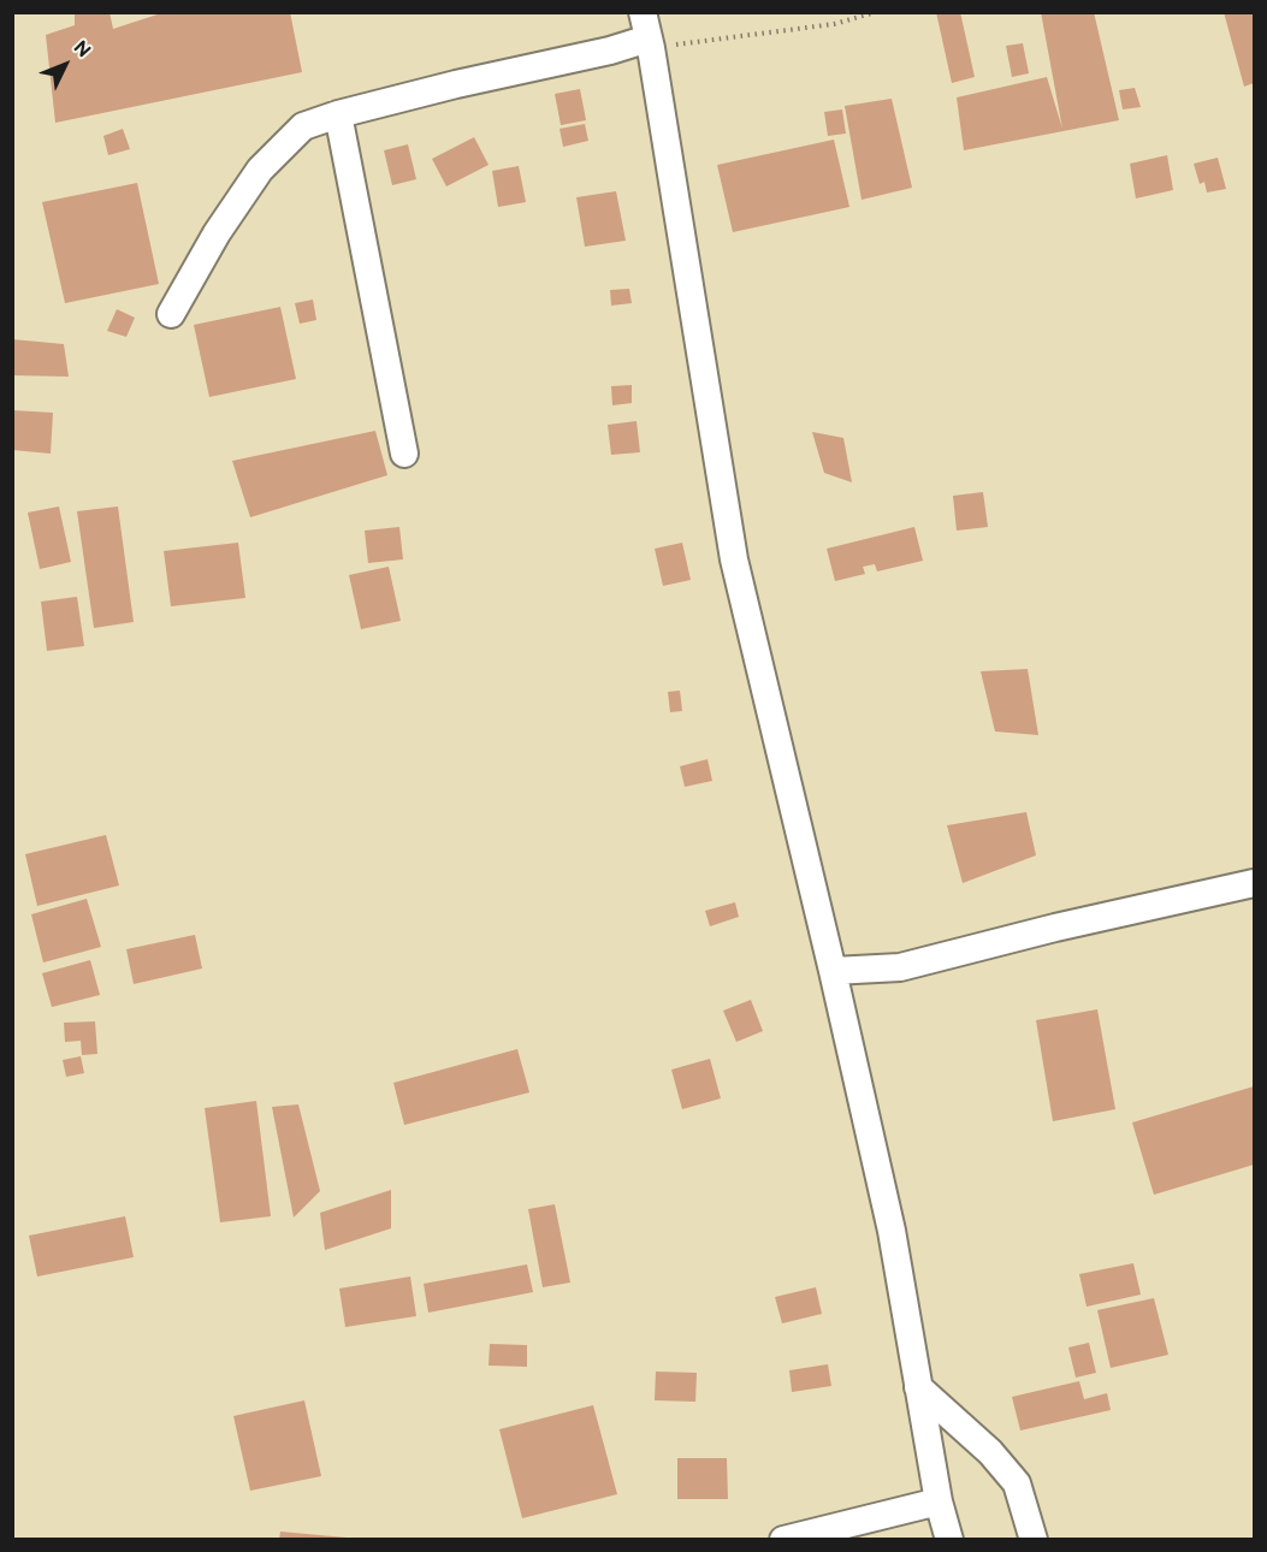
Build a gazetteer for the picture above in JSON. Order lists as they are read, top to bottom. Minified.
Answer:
{"north":"top right"}
